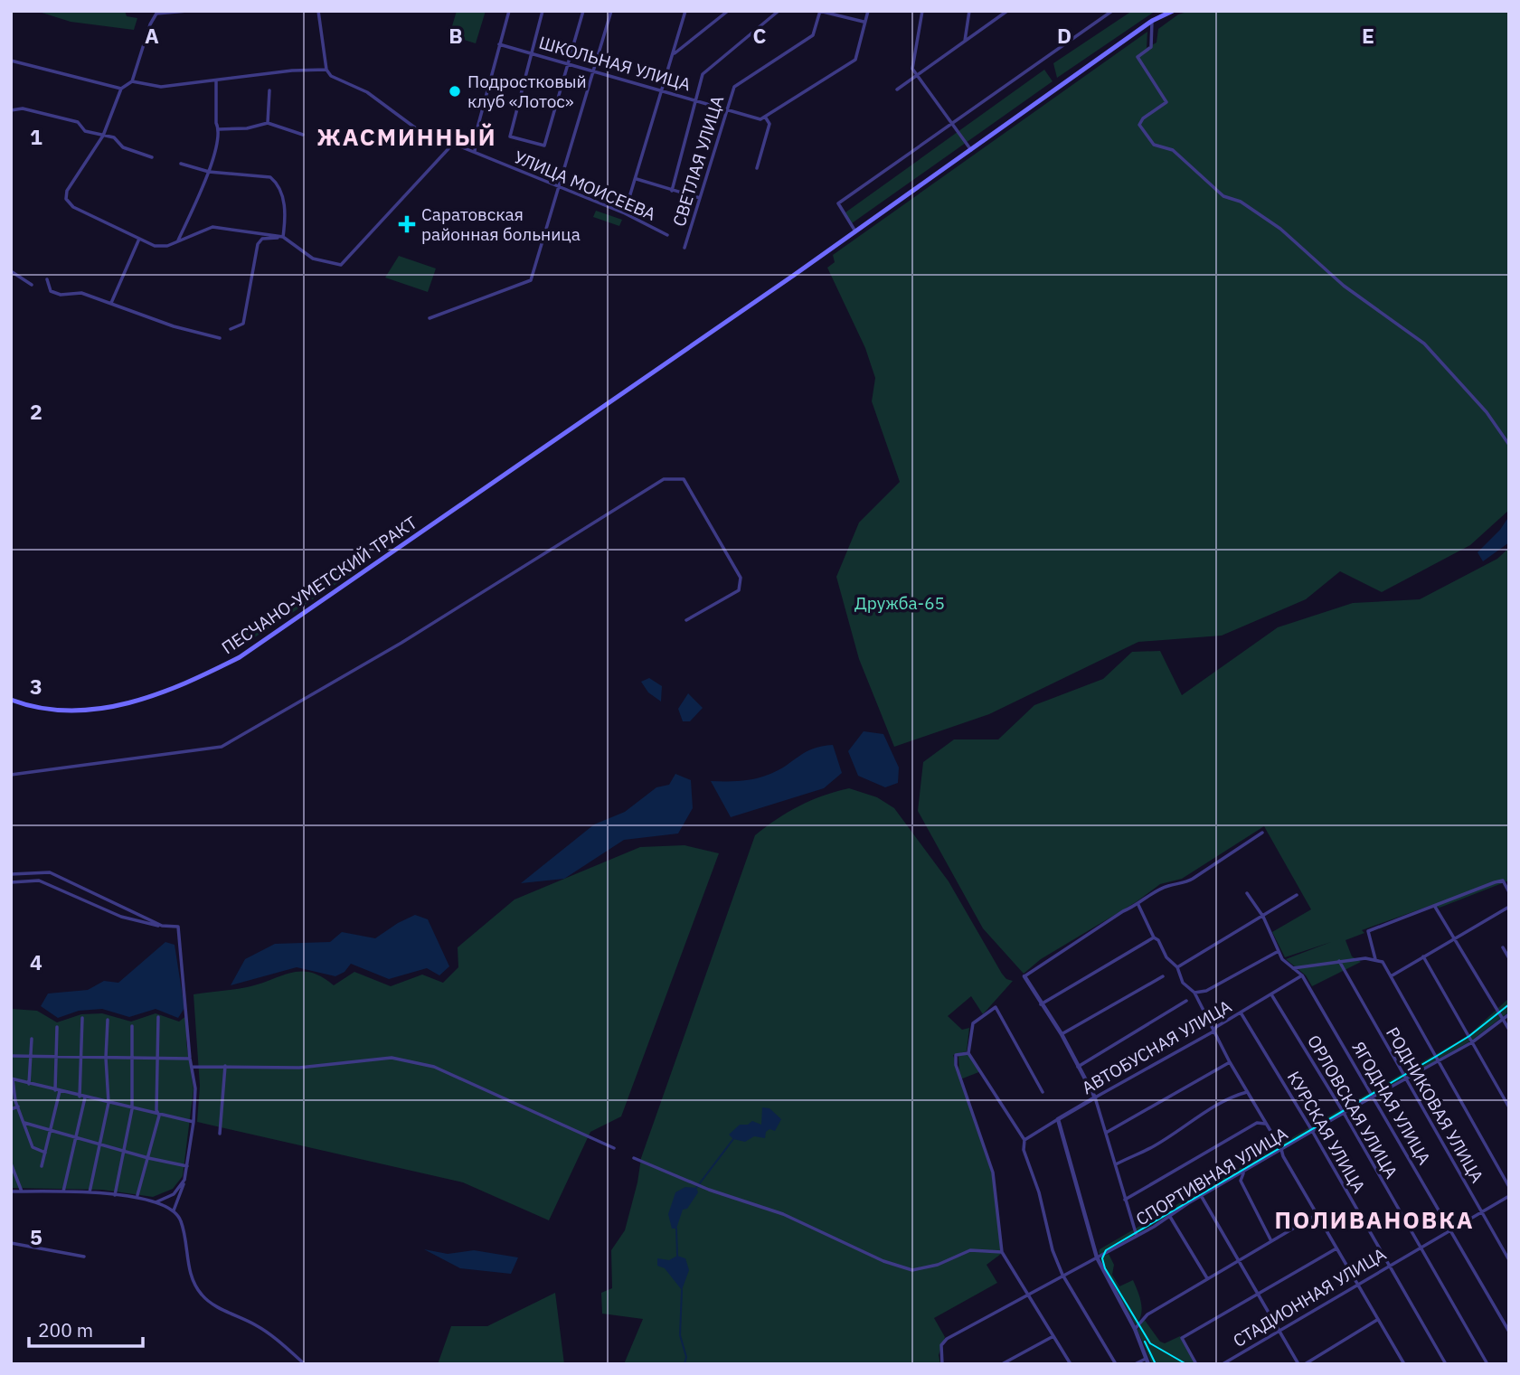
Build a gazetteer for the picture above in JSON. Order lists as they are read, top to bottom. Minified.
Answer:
{"streets":{"main road":["ПЕСЧАНО-УМЕТСКИЙ ТРАКТ"],"street":["ШКОЛЬНАЯ УЛИЦА","СВЕТЛАЯ УЛИЦА","УЛИЦА МОИСЕЕВА","АВТОБУСНАЯ УЛИЦА","ЯГОДНАЯ УЛИЦА","РОДНИКОВАЯ УЛИЦА","ОРЛОВСКАЯ УЛИЦА","КУРСКАЯ УЛИЦА","СПОРТИВНАЯ УЛИЦА","СТАДИОННАЯ УЛИЦА"]},"crossings":[["ШКОЛЬНАЯ УЛИЦА","СВЕТЛАЯ УЛИЦА"],["АВТОБУСНАЯ УЛИЦА","ЯГОДНАЯ УЛИЦА"],["АВТОБУСНАЯ УЛИЦА","ОРЛОВСКАЯ УЛИЦА"],["АВТОБУСНАЯ УЛИЦА","КУРСКАЯ УЛИЦА"],["ЯГОДНАЯ УЛИЦА","СПОРТИВНАЯ УЛИЦА"],["ЯГОДНАЯ УЛИЦА","СТАДИОННАЯ УЛИЦА"],["РОДНИКОВАЯ УЛИЦА","СПОРТИВНАЯ УЛИЦА"],["РОДНИКОВАЯ УЛИЦА","СТАДИОННАЯ УЛИЦА"],["ОРЛОВСКАЯ УЛИЦА","СПОРТИВНАЯ УЛИЦА"],["ОРЛОВСКАЯ УЛИЦА","СТАДИОННАЯ УЛИЦА"],["КУРСКАЯ УЛИЦА","СПОРТИВНАЯ УЛИЦА"],["КУРСКАЯ УЛИЦА","СТАДИОННАЯ УЛИЦА"]],"districts":["ЖАСМИННЫЙ","ПОЛИВАНОВКА"],"parks":["Дружба-65"],"places":{"other":["Подростковый клуб «Лотос»"],"health":["Саратовская районная больница"]},"scale_bar":"200 m","grid":{"columns":["A","B","C","D","E"],"rows":["1","2","3","4","5"]}}
